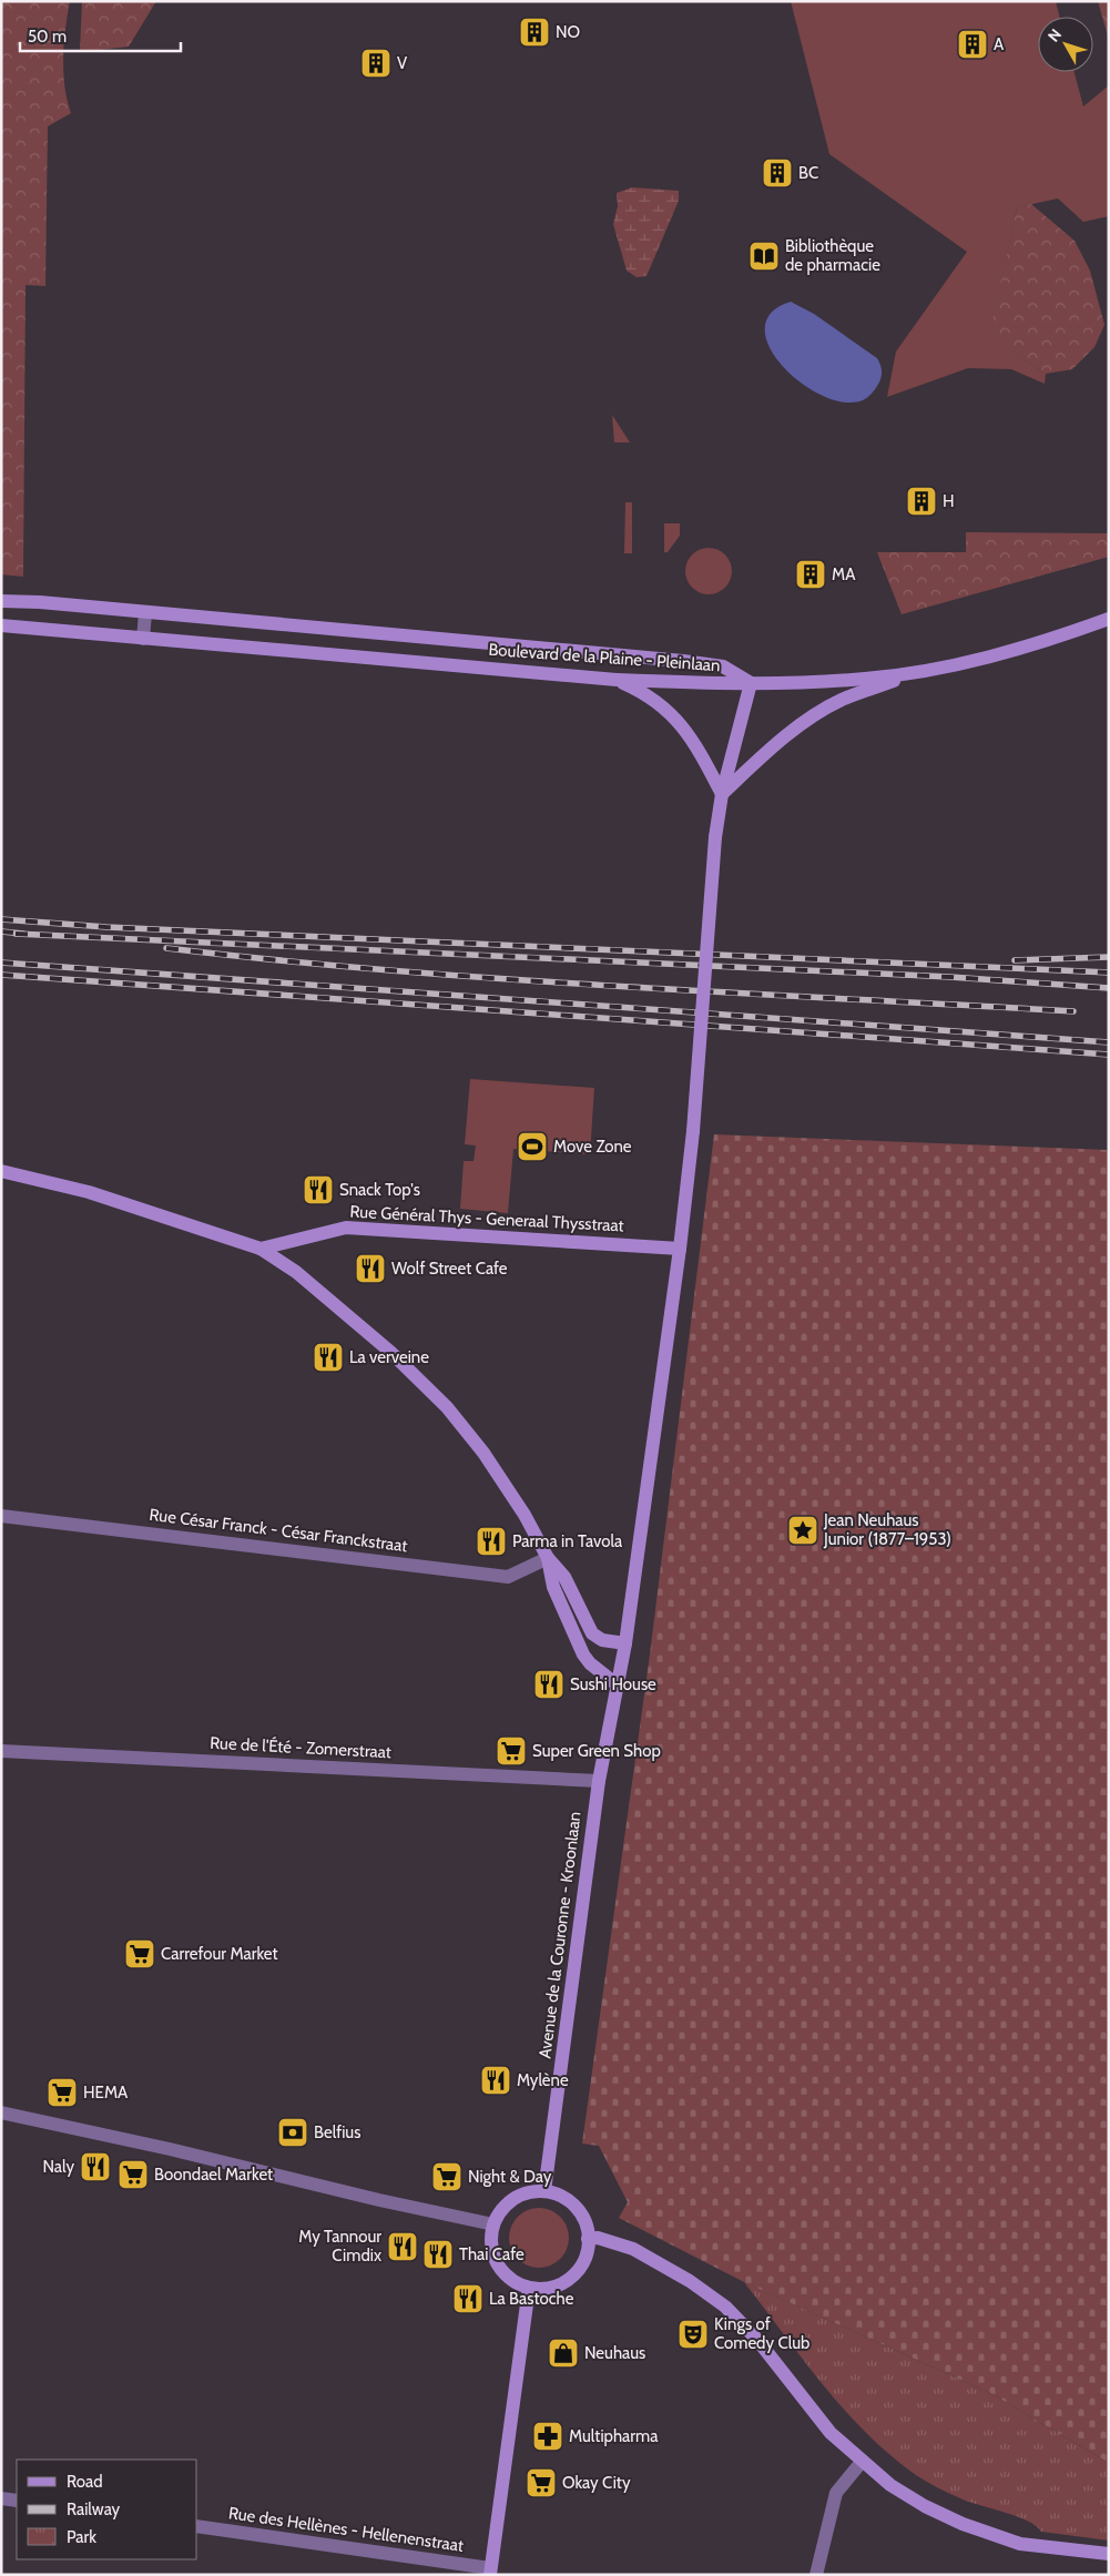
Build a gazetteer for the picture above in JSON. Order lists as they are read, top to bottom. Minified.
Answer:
{"streets":{"street":["Boulevard de la Plaine - Pleinlaan","Rue Général Thys - Generaal Thysstraat","Rue César Franck - César Franckstraat","Rue de l'Été - Zomerstraat","Avenue de la Couronne - Kroonlaan","Rue des Hellènes - Hellenenstraat"]},"crossings":[["Boulevard de la Plaine - Pleinlaan","Avenue de la Couronne - Kroonlaan"],["Rue Général Thys - Generaal Thysstraat","Avenue de la Couronne - Kroonlaan"],["Rue de l'Été - Zomerstraat","Avenue de la Couronne - Kroonlaan"]],"places":{"building":["NO","A","V","BC","H","MA"],"library":["Bibliothèque de pharmacie"],"sports":["Move Zone"],"restaurant":["Snack Top's","Wolf Street Cafe","La verveine","Parma in Tavola","Sushi House","Mylène","Naly","My Tannour Cimdix","Thai Cafe","La Bastoche"],"place":["Jean Neuhaus Junior (1877–1953)"],"supermarket":["Super Green Shop","Carrefour Market","HEMA","Boondael Market","Night & Day","Okay City"],"bank":["Belfius"],"theatre":["Kings of Comedy Club"],"shop":["Neuhaus"],"pharmacy":["Multipharma"]},"legend":["Road","Railway","Park"],"scale_bar":"50 m","north":"top left"}
